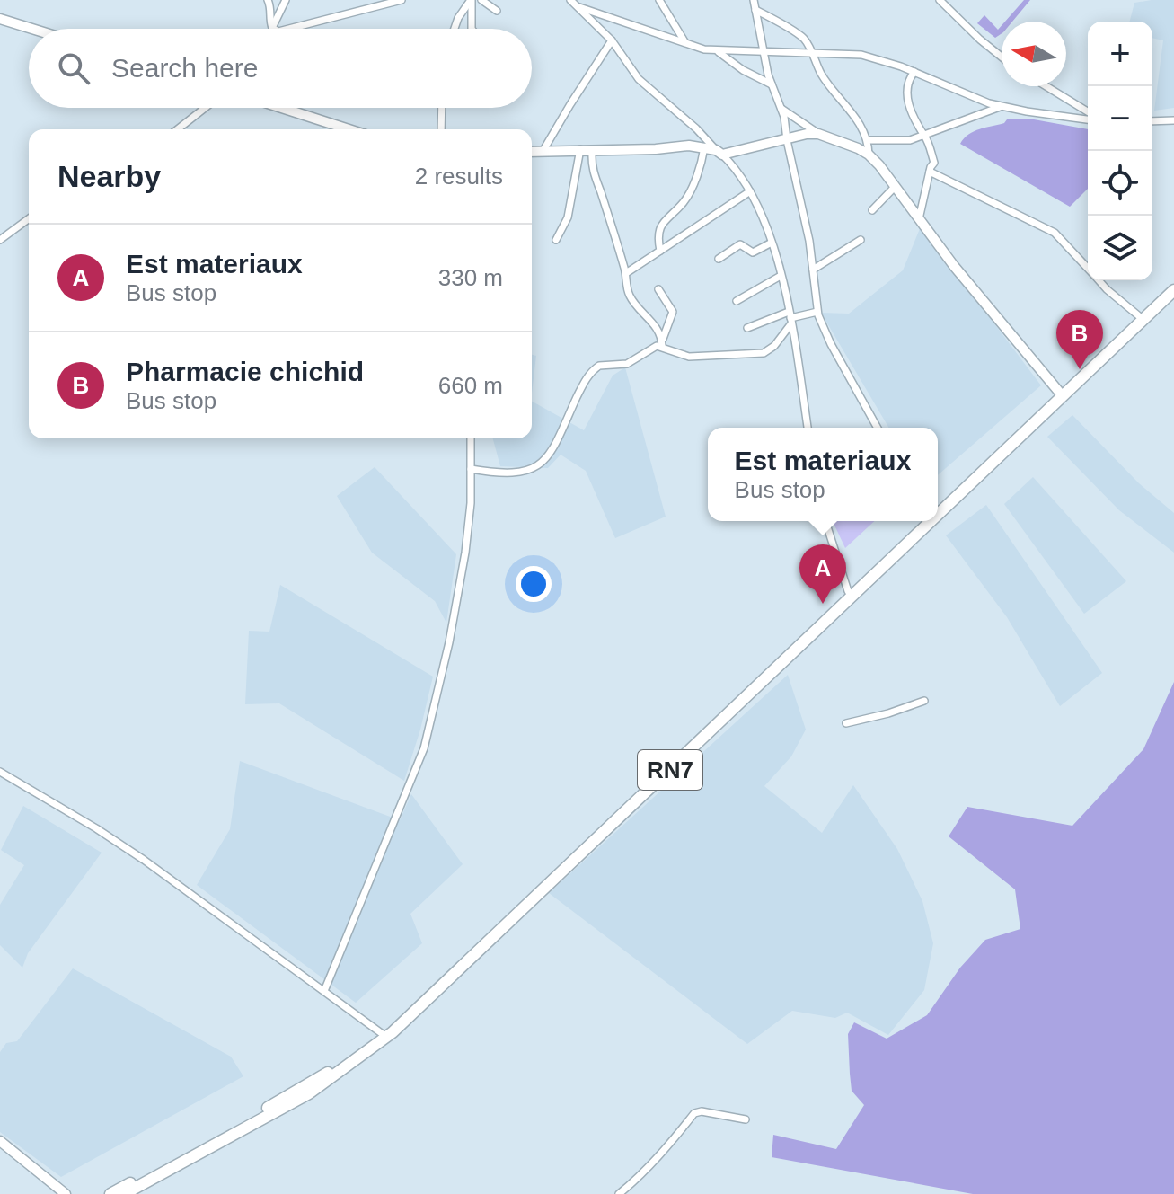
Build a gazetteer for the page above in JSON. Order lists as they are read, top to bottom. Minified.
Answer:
{"streets":{"highway":["RN7"]},"north":"left","page":{"map_buttons":["+","−"],"search":"Search here","heading":["Nearby","2 results"],"list":[{"mark":"A","name":"Est materiaux","note":"Bus stop","value":"330 m"},{"mark":"B","name":"Pharmacie chichid","note":"Bus stop","value":"660 m"}],"pins":["B","A"],"popup":["Est materiaux","Bus stop"]}}
